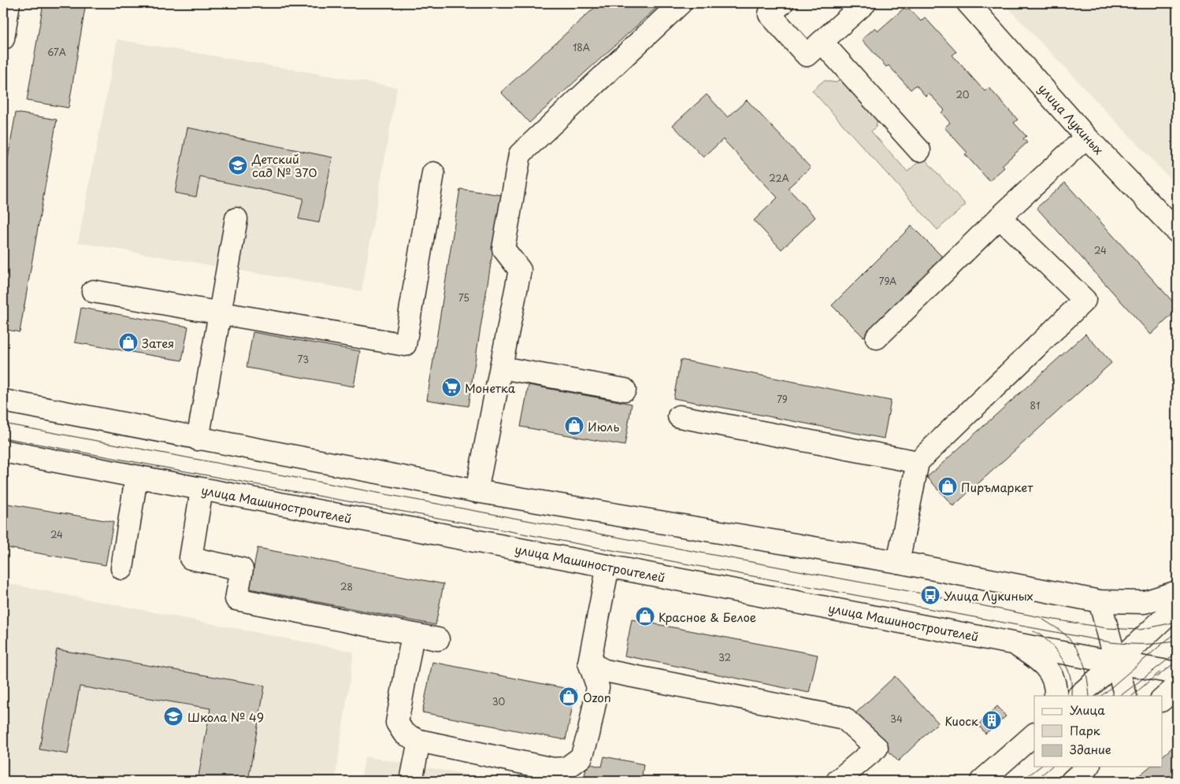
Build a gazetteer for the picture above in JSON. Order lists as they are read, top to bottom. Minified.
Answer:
{"streets":{"main road":["улица Лукиных","улица Машиностроителей"]},"places":{"school or university":["Детский сад № 370","Школа № 49"],"shop":["Затея","Июль","Пиръмаркет","Красное & Белое","Ozon"],"supermarket":["Монетка"],"bus stop":["Улица Лукиных"],"building":["Киоск"]},"house_numbers":["18А","67А","20","22А","24","79А","75","73","79","81","24","28","32","30","34"],"legend":["Улица","Парк","Здание"]}
